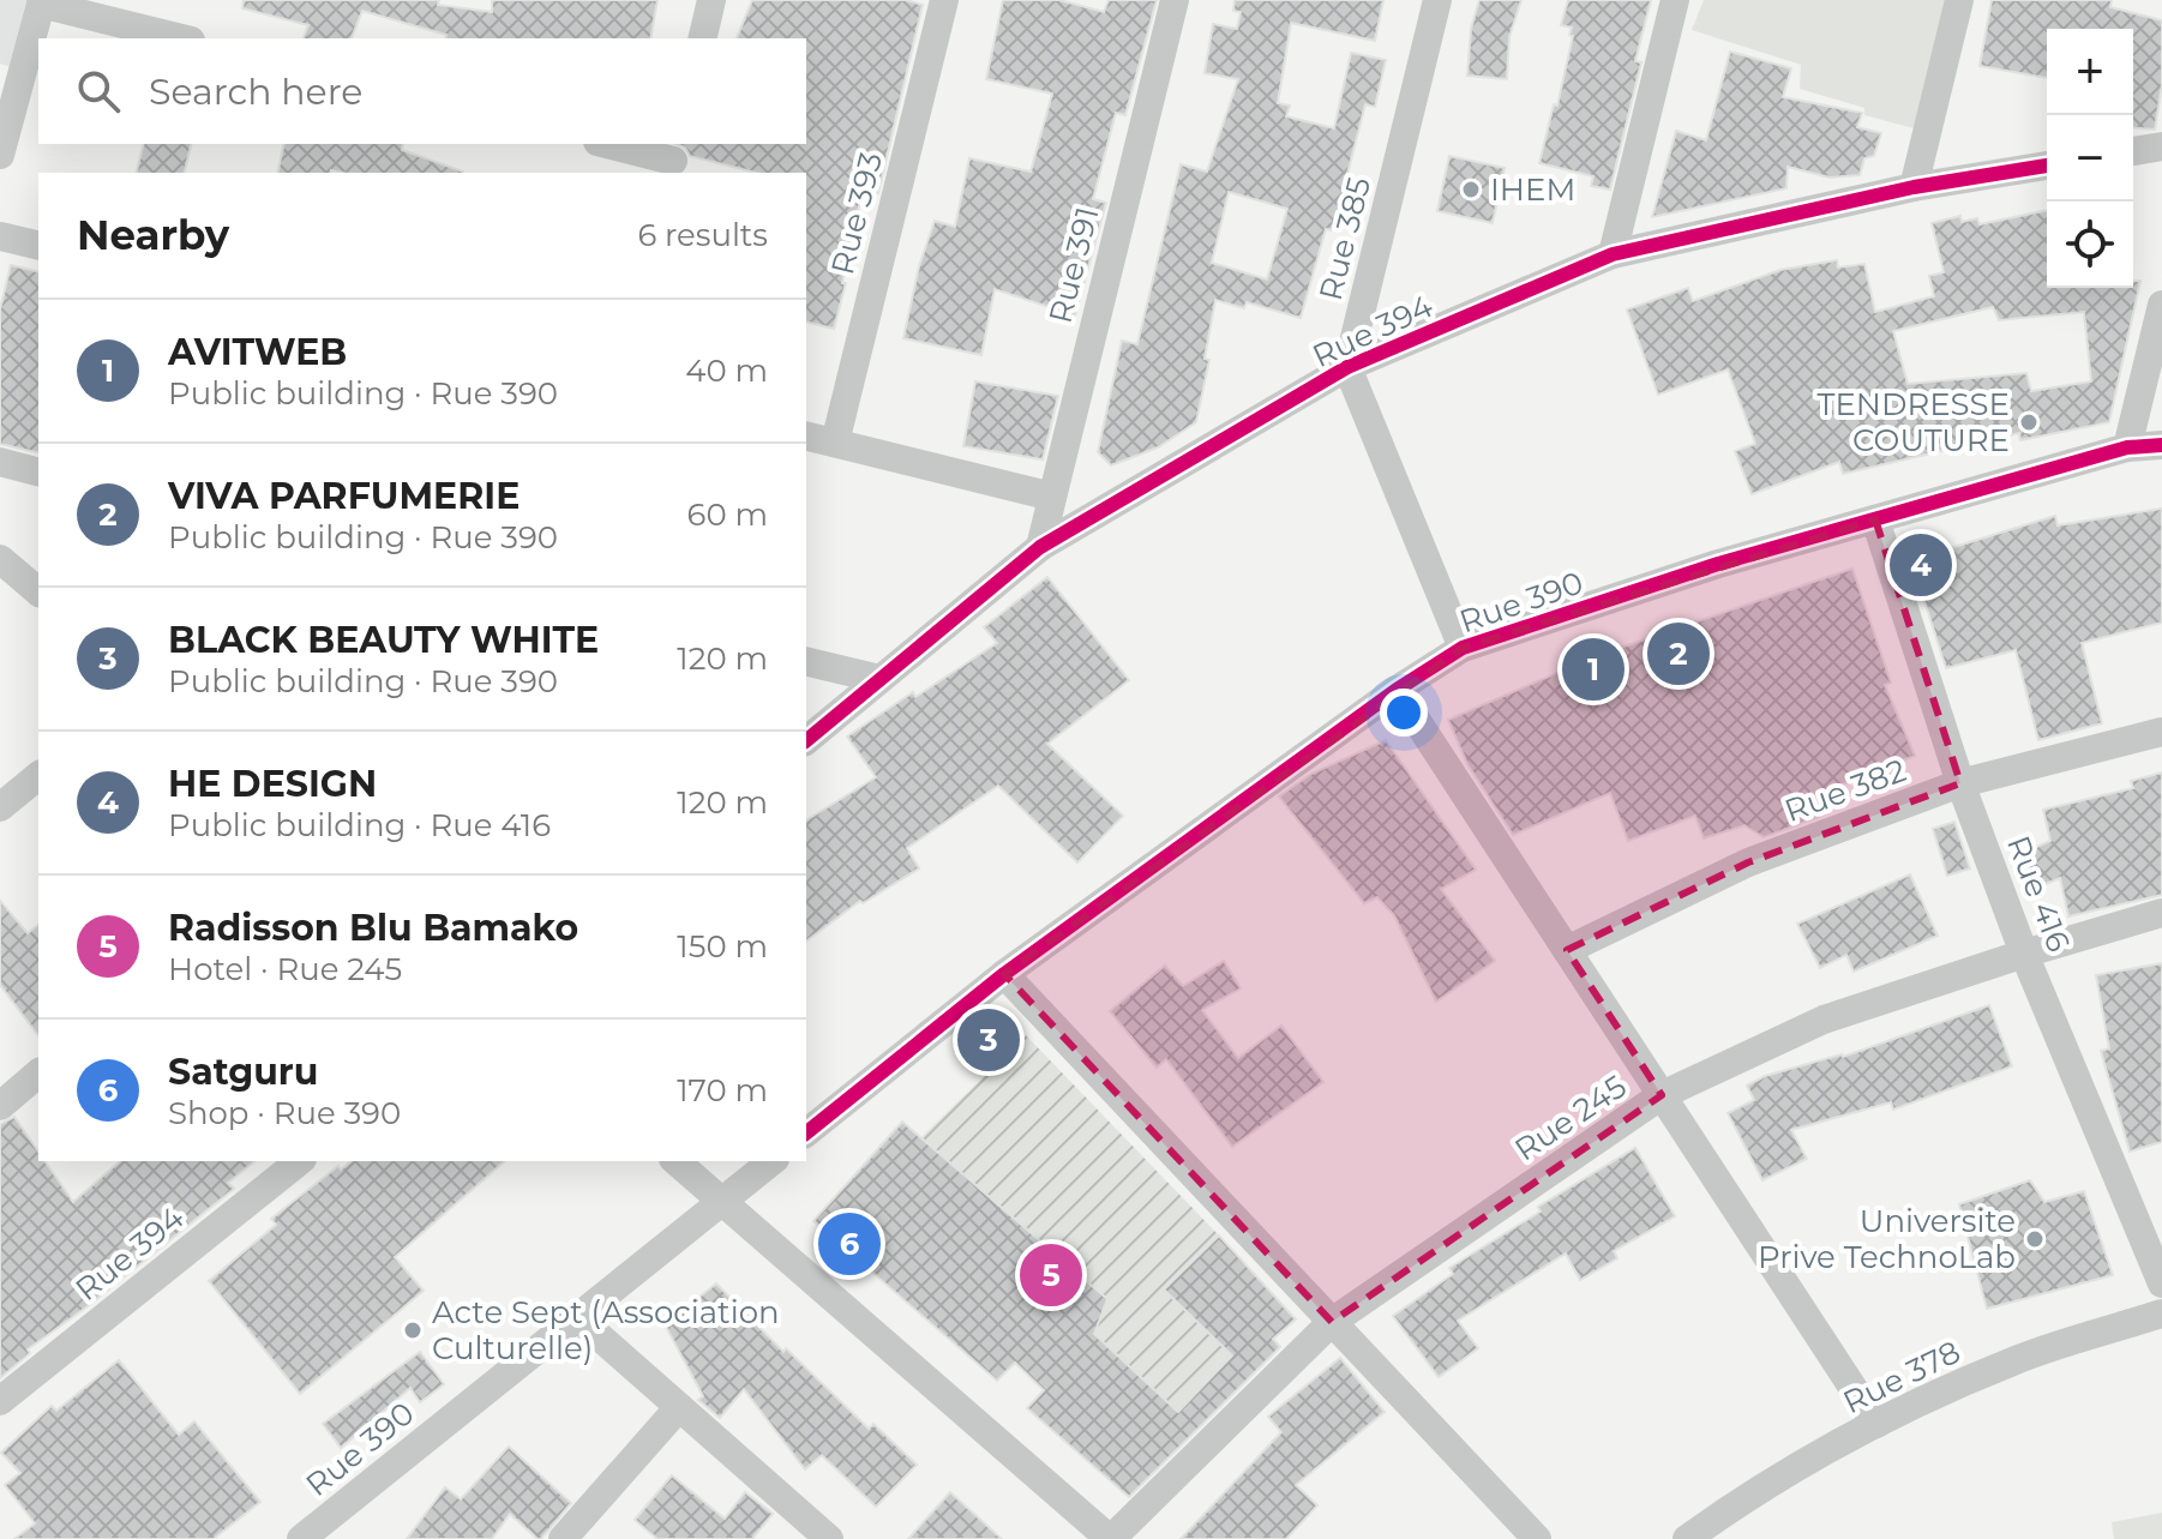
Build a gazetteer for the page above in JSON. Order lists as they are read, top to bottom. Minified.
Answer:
{"streets":{"street":["Rue 393","Rue 385","Rue 391","Rue 394","Rue 390","Rue 382","Rue 416","Rue 245","Rue 378"]},"crossings":[["Rue 385","Rue 394"],["Rue 391","Rue 394"],["Rue 390","Rue 416"],["Rue 382","Rue 416"],["Rue 416","Rue 245"]],"places":["IHEM","TENDRESSE COUTURE","Universite Prive TechnoLab","Acte Sept (Association Culturelle)"],"page":{"map_buttons":["+","−"],"search":"Search here","heading":["Nearby","6 results"],"list":[{"mark":"1","name":"AVITWEB","note":"Public building · Rue 390","value":"40 m"},{"mark":"2","name":"VIVA PARFUMERIE","note":"Public building · Rue 390","value":"60 m"},{"mark":"3","name":"BLACK BEAUTY WHITE","note":"Public building · Rue 390","value":"120 m"},{"mark":"4","name":"HE DESIGN","note":"Public building · Rue 416","value":"120 m"},{"mark":"5","name":"Radisson Blu Bamako","note":"Hotel · Rue 245","value":"150 m"},{"mark":"6","name":"Satguru","note":"Shop · Rue 390","value":"170 m"}],"pins":["4","2","1","3","6","5"]}}
